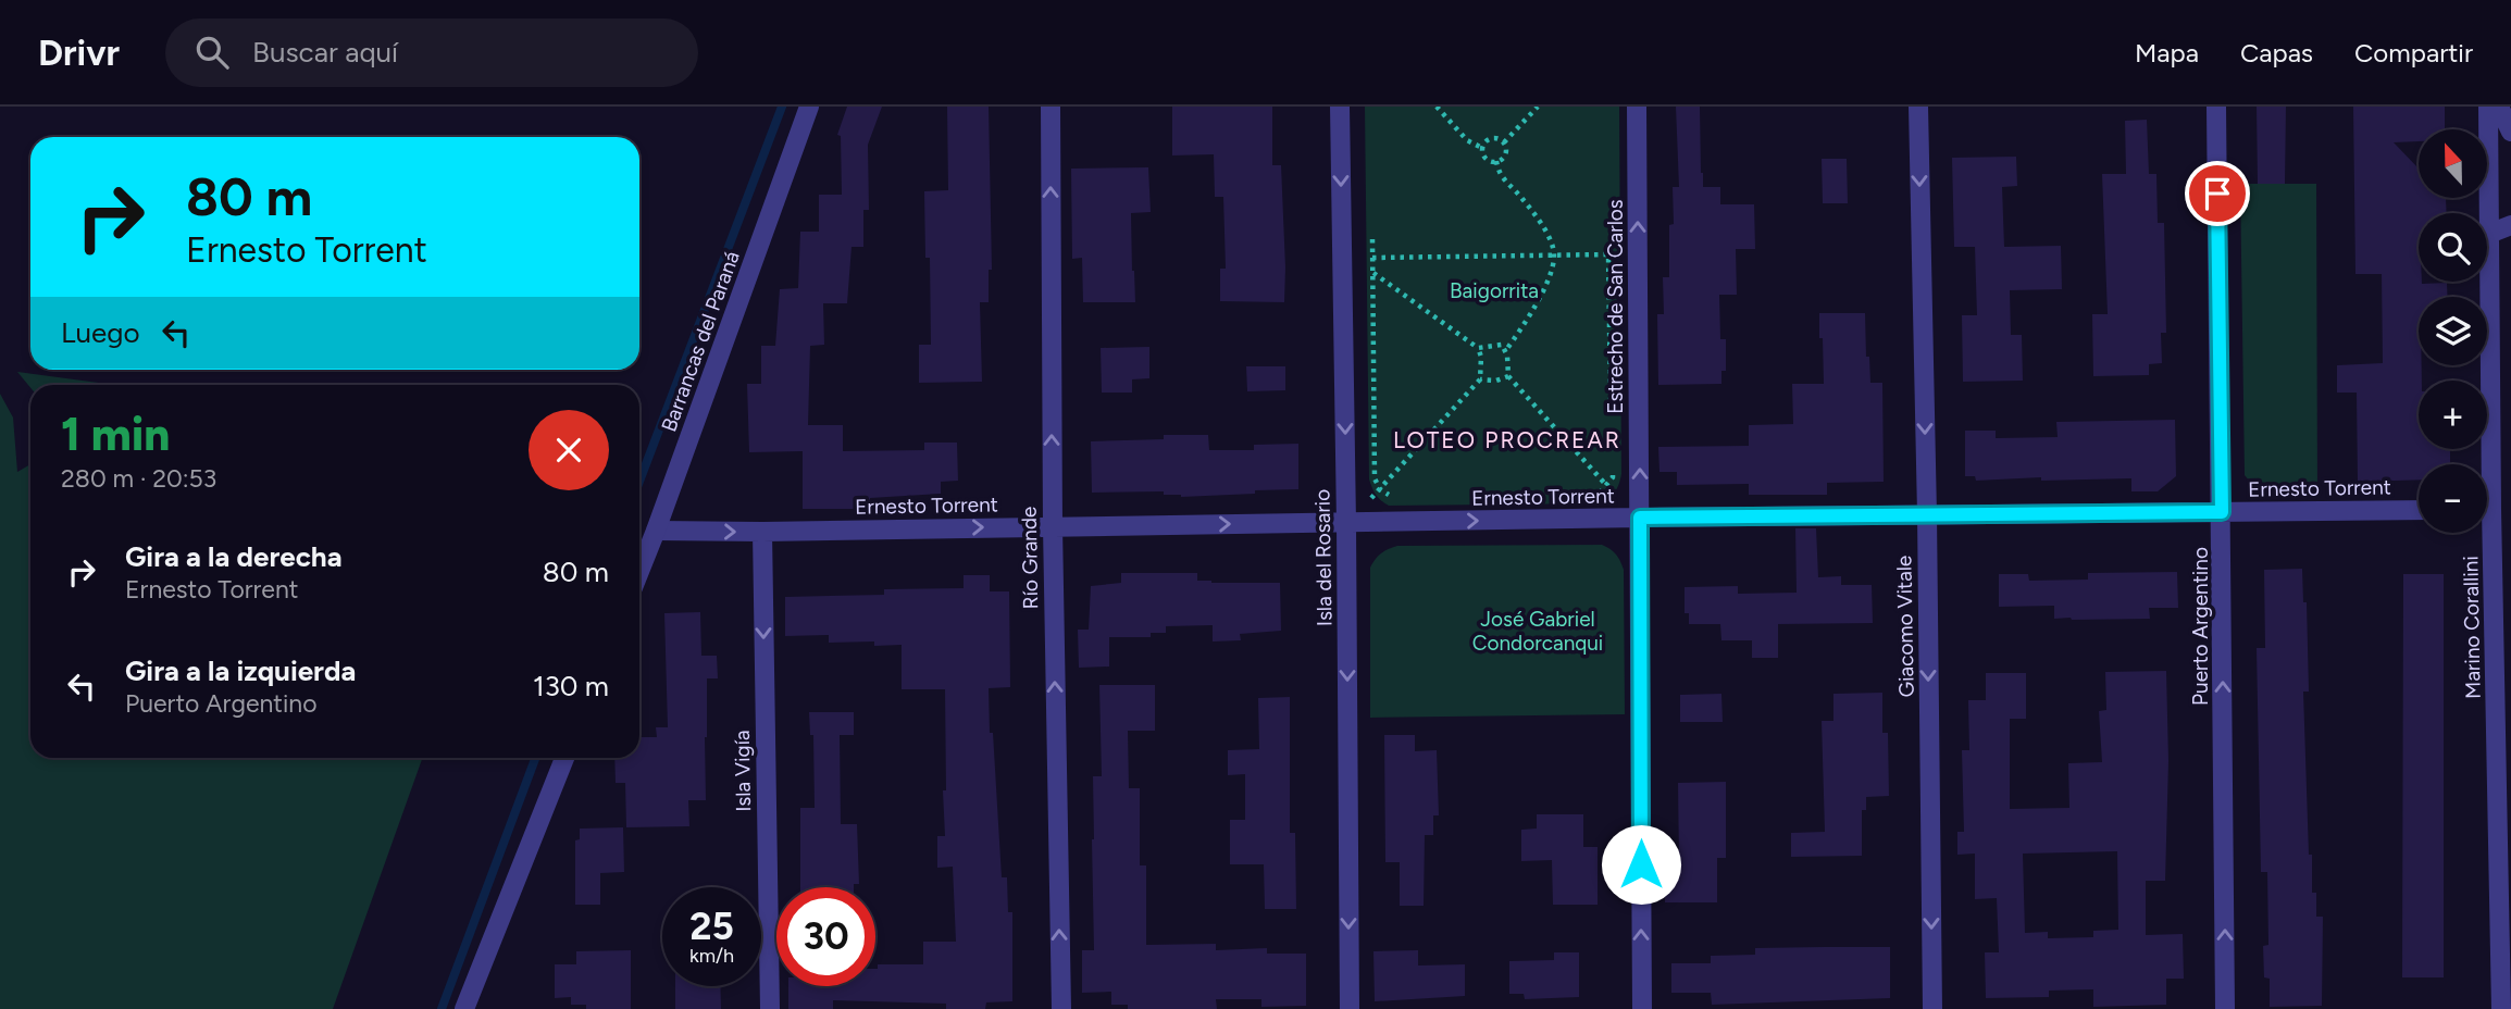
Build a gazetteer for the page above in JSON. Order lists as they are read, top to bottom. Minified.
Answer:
{"streets":{"street":["Estrecho de San Carlos","Barrancas del Paraná","Ernesto Torrent","Río Grande","Isla del Rosario","Giacomo Vitale","Puerto Argentino","Marino Corallini","Isla Vigía"]},"crossings":[["Estrecho de San Carlos","Ernesto Torrent"],["Barrancas del Paraná","Ernesto Torrent"],["Ernesto Torrent","Río Grande"],["Ernesto Torrent","Isla del Rosario"],["Ernesto Torrent","Giacomo Vitale"],["Ernesto Torrent","Puerto Argentino"],["Ernesto Torrent","Isla Vigía"]],"one_way":["Estrecho de San Carlos","Ernesto Torrent","Río Grande","Isla del Rosario","Giacomo Vitale","Puerto Argentino","Isla Vigía"],"districts":["LOTEO PROCREAR"],"parks":["Baigorrita","José Gabriel Condorcanqui"],"north":"top","page":{"header":"Drivr","search":"Buscar aquí","nav":["Mapa","Capas","Compartir"],"map_buttons":["+","−"],"turn":["80 m","Ernesto Torrent"],"then":"Luego","heading":["1 min","280 m · 20:53"],"list":[{"name":"Gira a la derecha","note":"Ernesto Torrent","value":"80 m"},{"name":"Gira a la izquierda","note":"Puerto Argentino","value":"130 m"}],"speed":"25 km/h","limit":"30"}}
